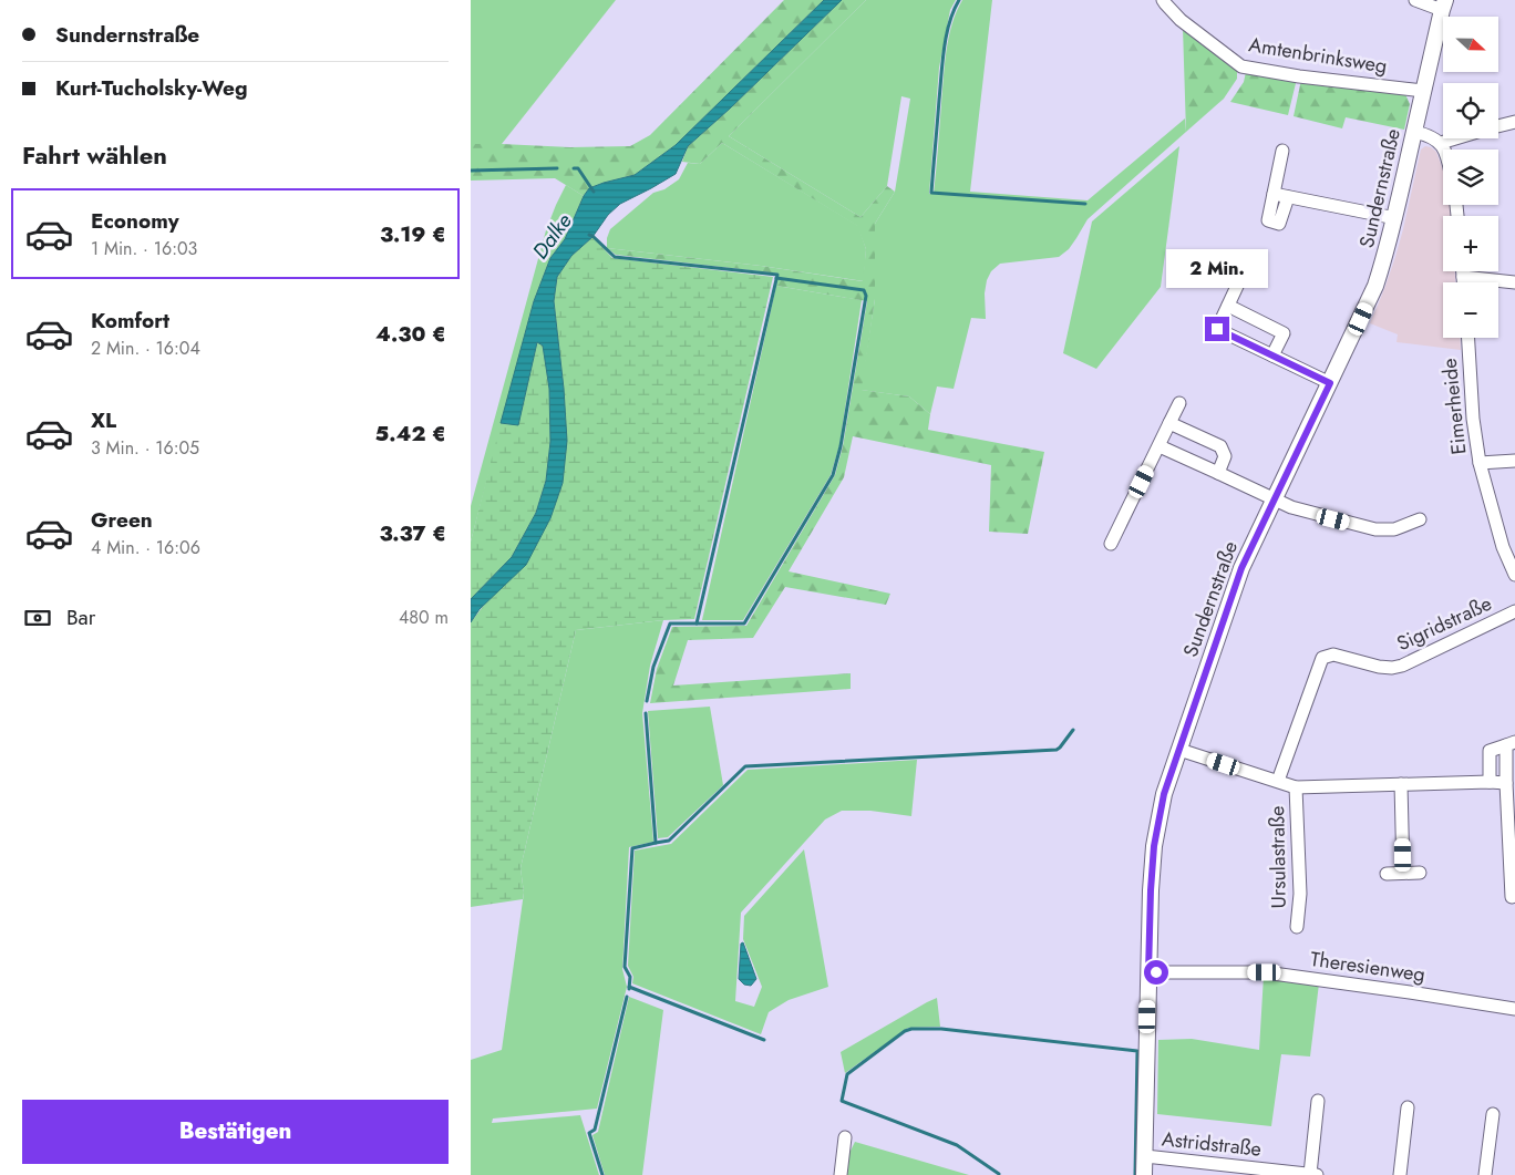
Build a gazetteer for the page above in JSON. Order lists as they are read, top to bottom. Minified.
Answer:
{"streets":{"street":["Amtenbrinksweg","Sundernstraße","Eimerheide","Sigridstraße","Ursulastraße","Theresienweg","Astridstraße"]},"crossings":[["Amtenbrinksweg","Sundernstraße"],["Sundernstraße","Ursulastraße"],["Sundernstraße","Theresienweg"],["Sundernstraße","Astridstraße"],["Sigridstraße","Ursulastraße"]],"water":["Dalke"],"north":"right","page":{"banner":["Sundernstraße","Kurt-Tucholsky-Weg"],"map_buttons":["+","−"],"heading":"Fahrt wählen","list":[{"name":"Economy","note":"1 Min. · 16:03","value":"3.19 €"},{"name":"Komfort","note":"2 Min. · 16:04","value":"4.30 €"},{"name":"XL","note":"3 Min. · 16:05","value":"5.42 €"},{"name":"Green","note":"4 Min. · 16:06","value":"3.37 €"}],"bubble":"2 Min.","pay":["Bar","480 m"],"buttons":"Bestätigen"}}
